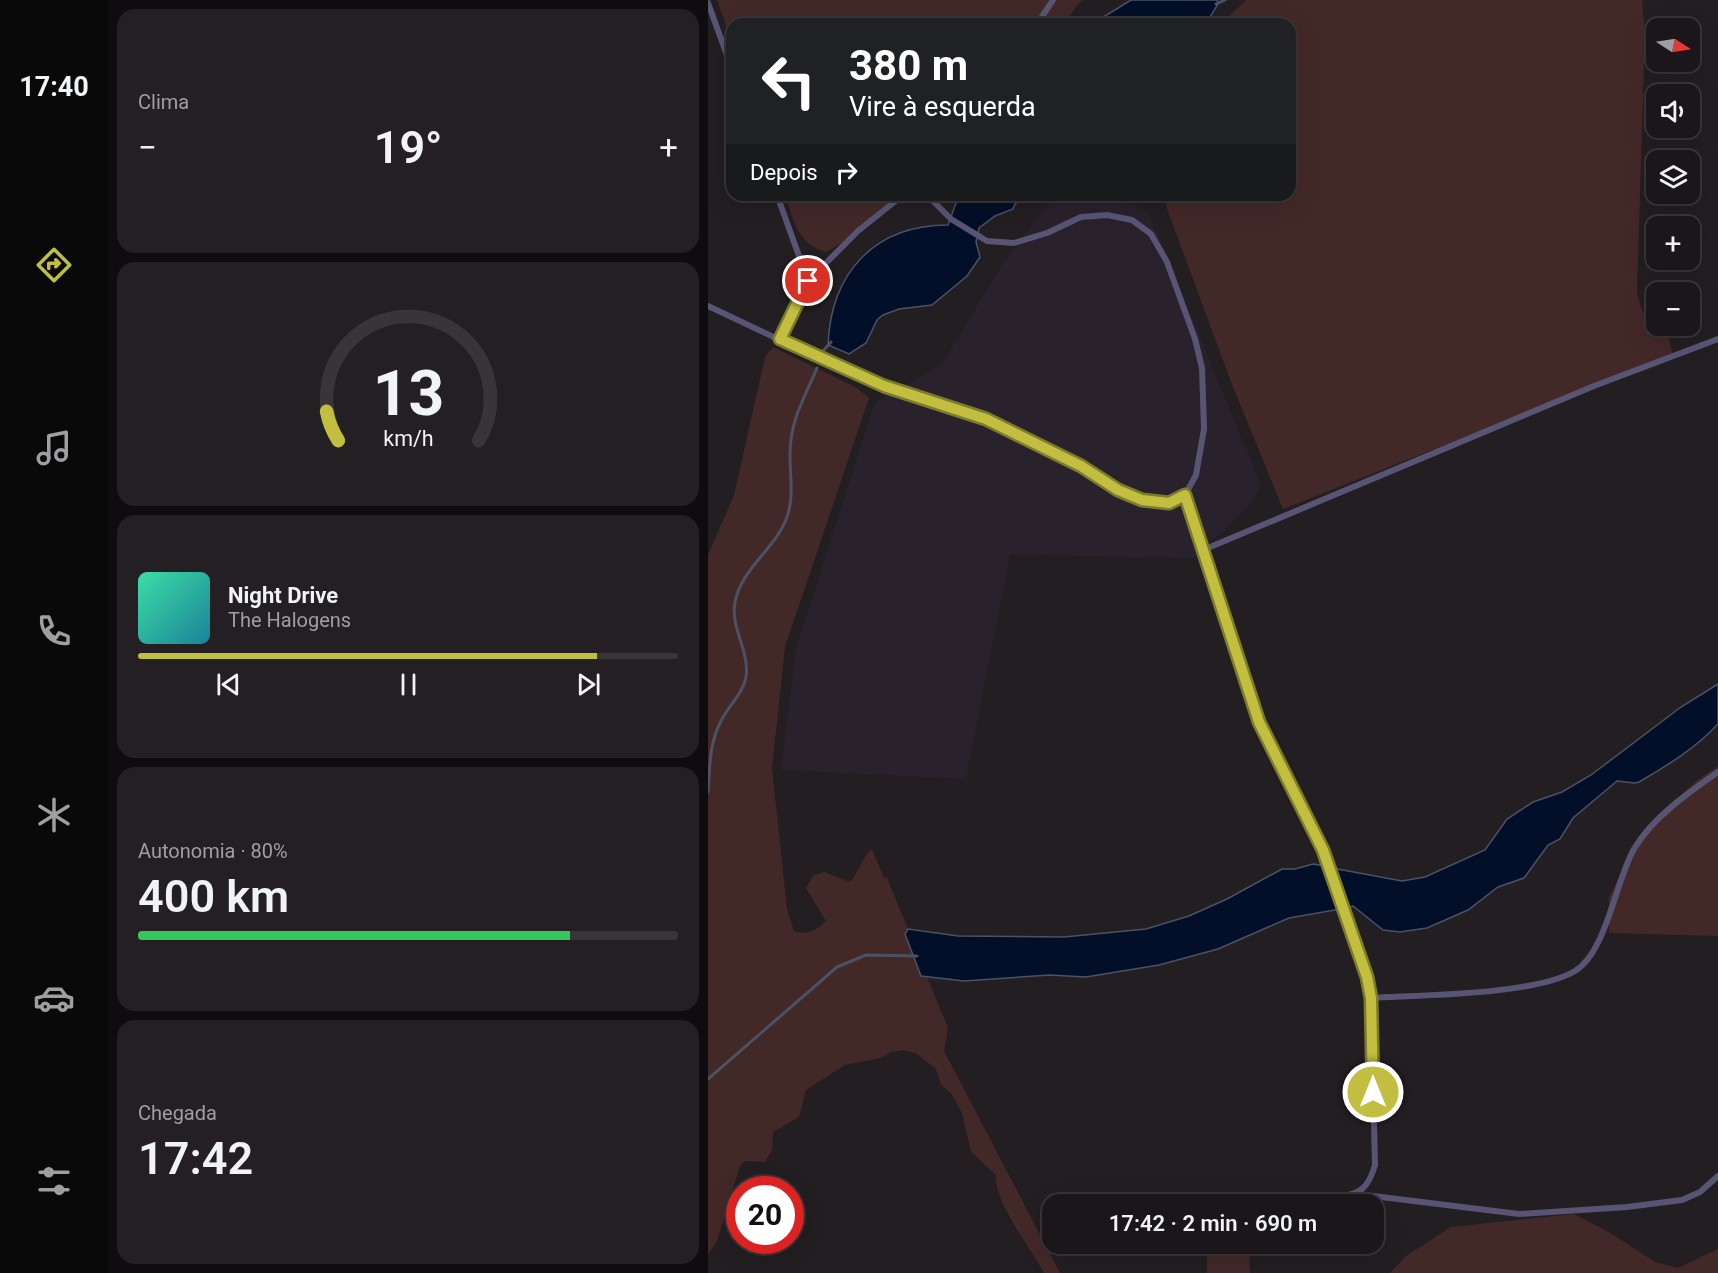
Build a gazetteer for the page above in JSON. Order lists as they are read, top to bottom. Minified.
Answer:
{"north":"right","page":{"tabs":"17:40","tile":["Clima",["Autonomia · 80%","400 km"],["Chegada","17:42"]],"map_buttons":["+","−"],"turn":["380 m","Vire à esquerda"],"heat":["−","19°","+"],"then":"Depois","song":["Night Drive","The Halogens"],"limit":"20","trip":"17:42 · 2 min · 690 m","gauge":["13","km/h"]}}
